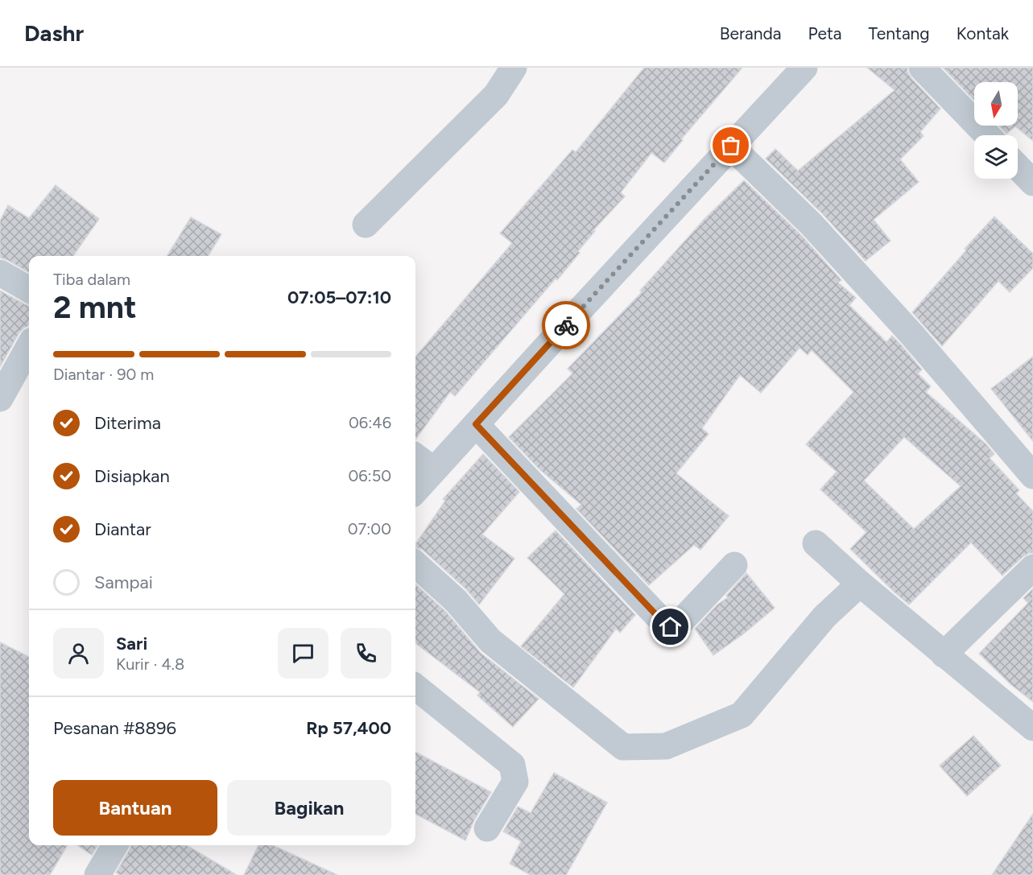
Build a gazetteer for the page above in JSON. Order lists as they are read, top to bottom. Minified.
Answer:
{"north":"bottom","page":{"header":"Dashr","nav":["Beranda","Peta","Tentang","Kontak"],"heading":["2 mnt","Tiba dalam","07:05–07:10"],"panel":["Sari","Kurir · 4.8","Pesanan #8896","Rp 57,400"],"bar":"Diantar · 90 m","list":[["Diterima","06:46"],["Disiapkan","06:50"],["Diantar","07:00"],"Sampai"],"buttons":["Bantuan","Bagikan"]}}
